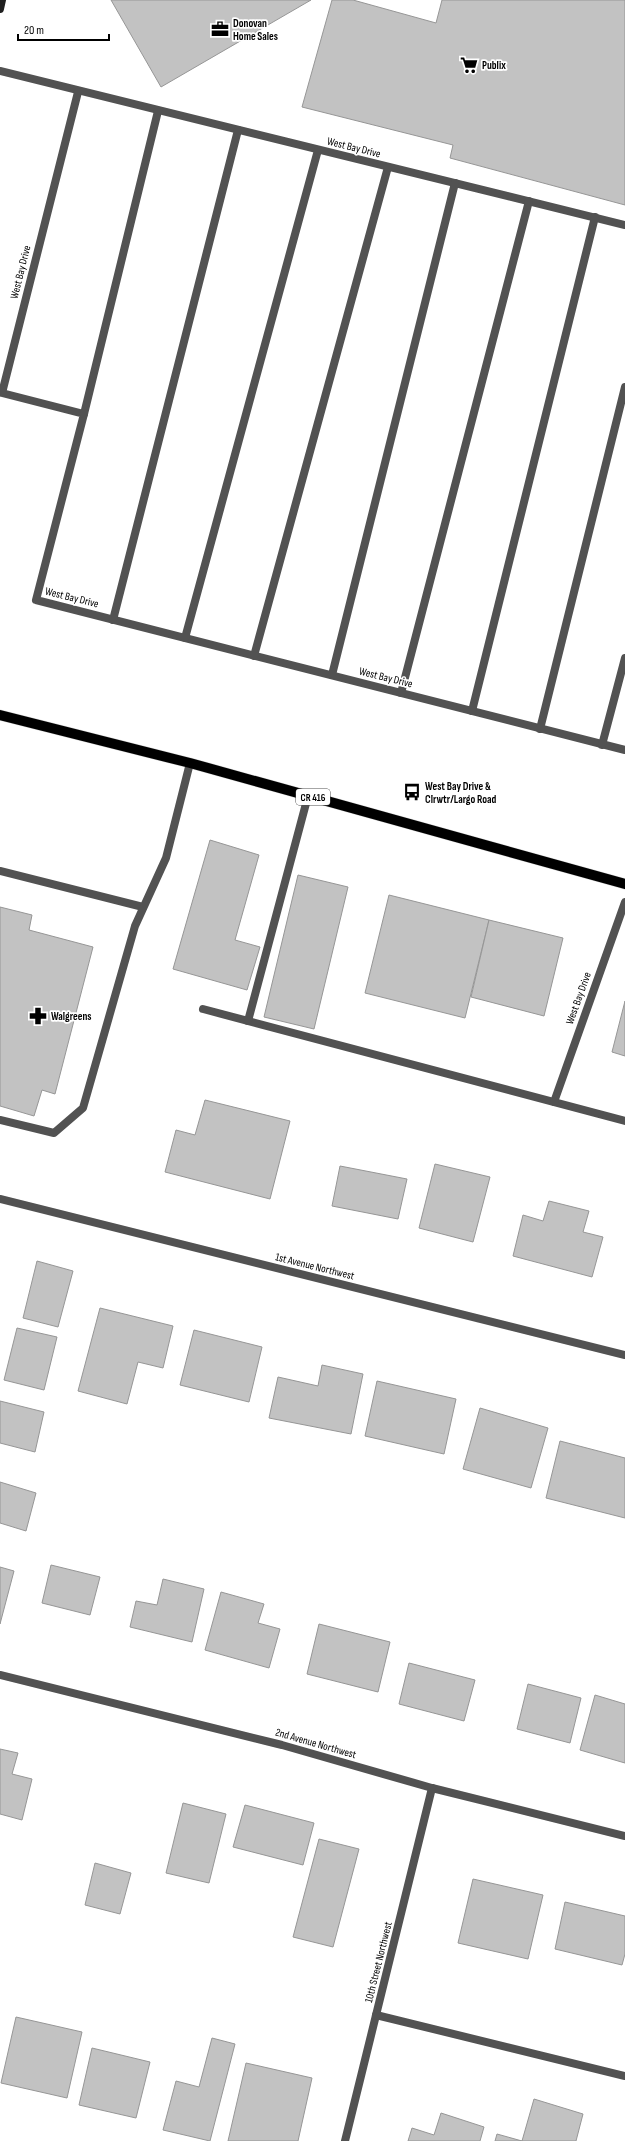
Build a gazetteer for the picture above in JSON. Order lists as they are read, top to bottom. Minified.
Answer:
{"streets":{"main road":["CR 416"],"street":["West Bay Drive","1st Avenue Northwest","2nd Avenue Northwest","10th Street Northwest"]},"crossings":[["2nd Avenue Northwest","10th Street Northwest"]],"places":{"office":["Donovan Home Sales"],"supermarket":["Publix"],"bus stop":["West Bay Drive & Clrwtr/Largo Road"],"pharmacy":["Walgreens"]},"scale_bar":"20 m"}
